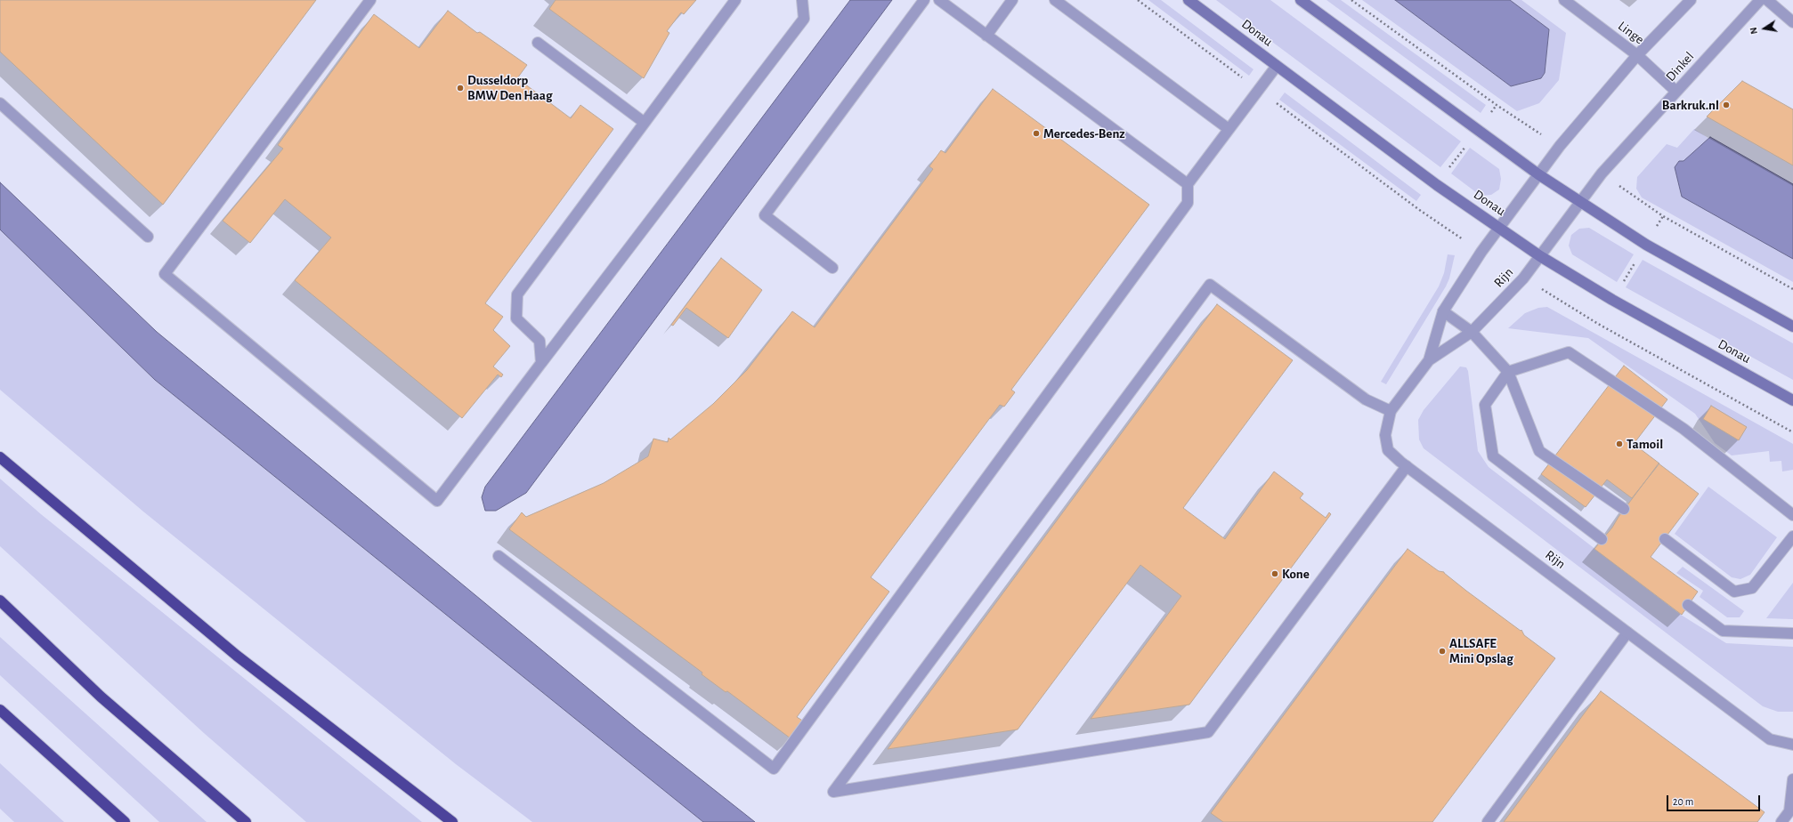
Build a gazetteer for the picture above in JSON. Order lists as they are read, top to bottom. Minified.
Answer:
{"streets":{"main road":["Donau"],"street":["Linge","Dinkel","Rijn"]},"crossings":[["Donau","Dinkel"],["Donau","Rijn"],["Linge","Dinkel"],["Dinkel","Rijn"]],"places":["Dusseldorp BMW Den Haag","Barkruk.nl","Mercedes-Benz","Tamoil","Kone","ALLSAFE Mini Opslag"],"scale_bar":"20 m","north":"left"}
